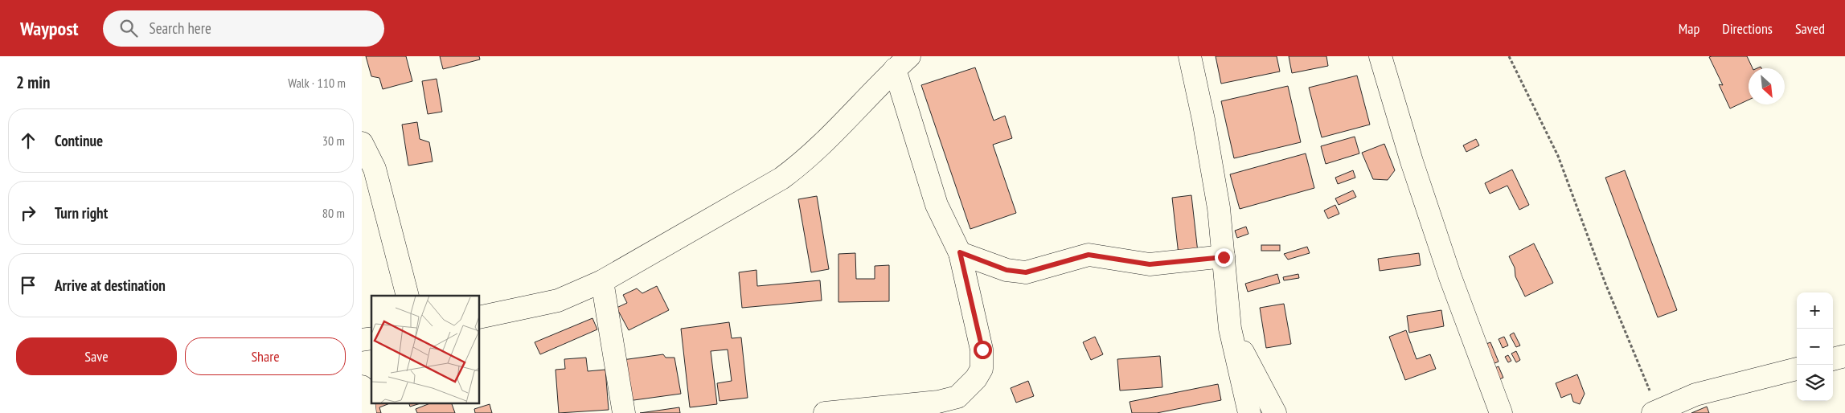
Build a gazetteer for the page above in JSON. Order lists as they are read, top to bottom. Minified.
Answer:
{"north":"bottom right","page":{"header":"Waypost","search":"Search here","nav":["Map","Directions","Saved"],"heading":["2 min","Walk · 110 m"],"list":[["Continue","30 m"],["Turn right","80 m"],"Arrive at destination"],"map_buttons":["+","−"],"buttons":["Save","Share"]}}
